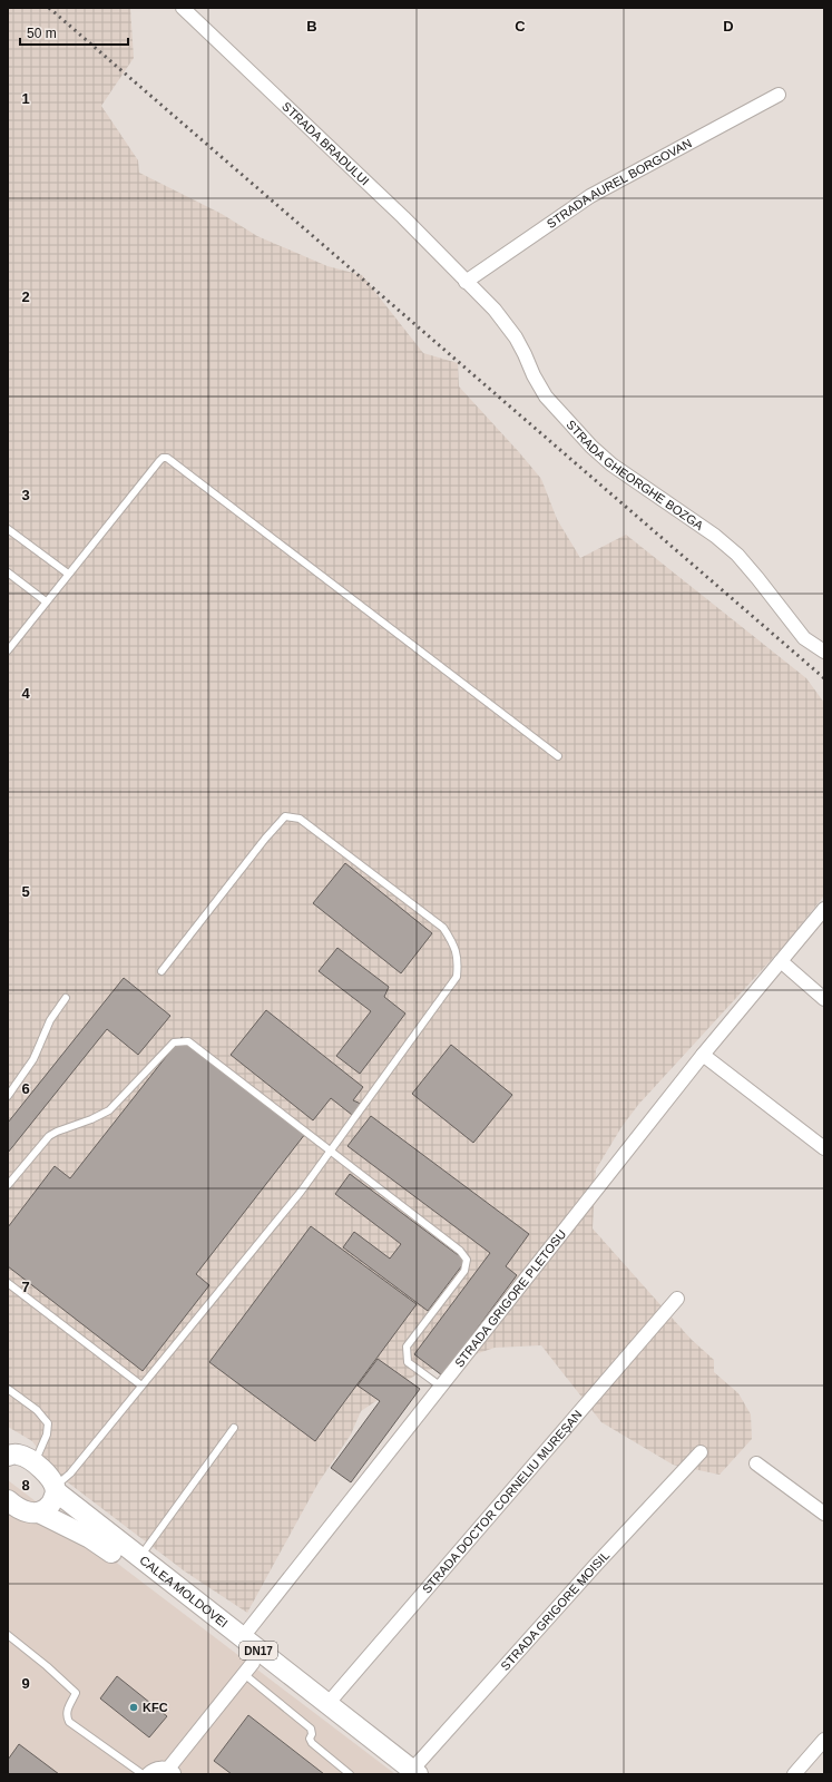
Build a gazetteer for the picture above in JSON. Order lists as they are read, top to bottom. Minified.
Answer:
{"streets":{"main road":["CALEA MOLDOVEI","DN17"],"street":["STRADA BRADULUI","STRADA AUREL BORGOVAN","STRADA GHEORGHE BOZGA","STRADA GRIGORE PLETOSU","STRADA DOCTOR CORNELIU MUREȘAN","STRADA GRIGORE MOISIL"]},"crossings":[["STRADA BRADULUI","STRADA AUREL BORGOVAN"],["STRADA BRADULUI","STRADA GHEORGHE BOZGA"],["STRADA AUREL BORGOVAN","STRADA GHEORGHE BOZGA"],["STRADA GRIGORE PLETOSU","CALEA MOLDOVEI"],["STRADA DOCTOR CORNELIU MUREȘAN","CALEA MOLDOVEI"],["CALEA MOLDOVEI","STRADA GRIGORE MOISIL"]],"places":["KFC"],"scale_bar":"50 m","grid":{"columns":["B","C","D"],"rows":["1","2","3","4","5","6","7","8","9"]}}
